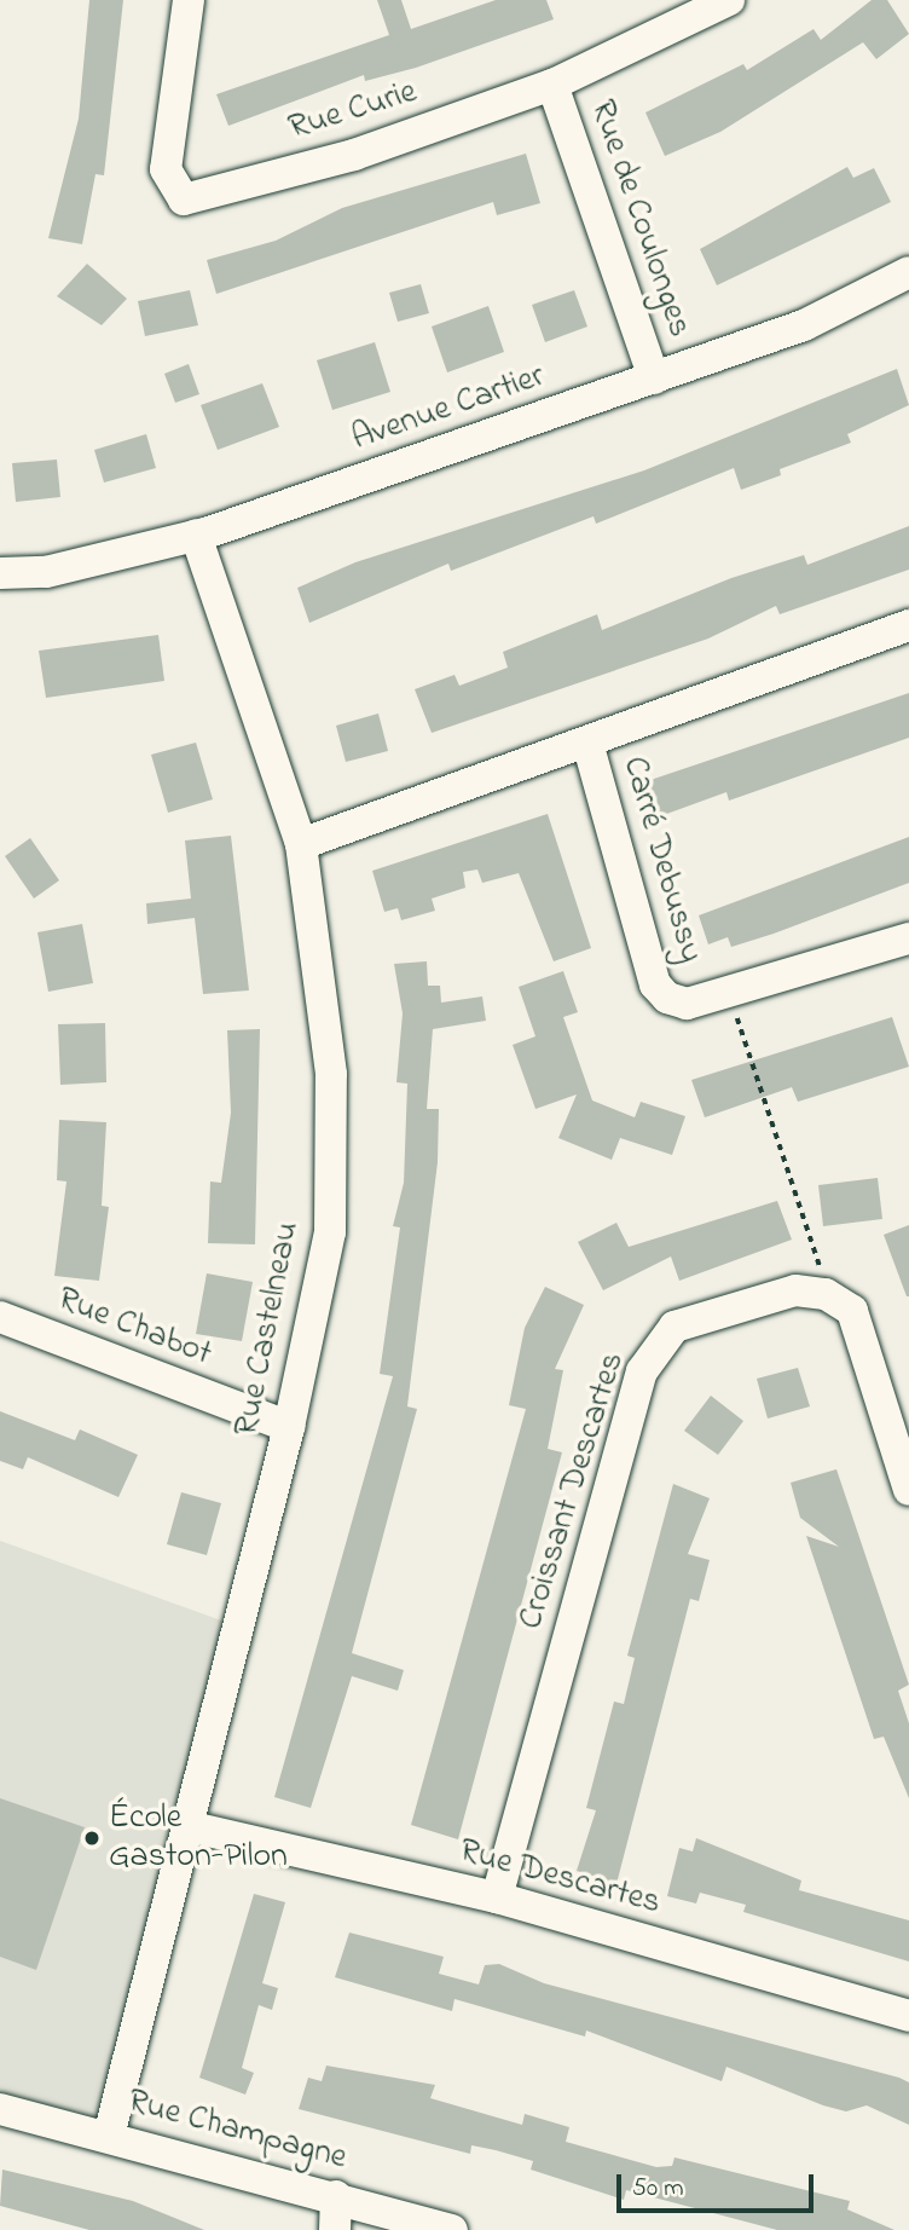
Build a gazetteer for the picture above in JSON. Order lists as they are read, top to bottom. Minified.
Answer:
{"streets":{"street":["Rue Curie","Rue de Coulonges","Avenue Cartier","Carré Debussy","Rue Chabot","Rue Castelneau","Croissant Descartes","Rue Descartes","Rue Champagne"]},"crossings":[["Rue Curie","Rue de Coulonges"],["Rue de Coulonges","Avenue Cartier"],["Avenue Cartier","Rue Castelneau"],["Carré Debussy","Rue Castelneau"],["Rue Chabot","Rue Castelneau"],["Rue Castelneau","Rue Descartes"],["Rue Castelneau","Rue Champagne"],["Croissant Descartes","Rue Descartes"]],"places":["École Gaston-Pilon"],"scale_bar":"50 m"}
